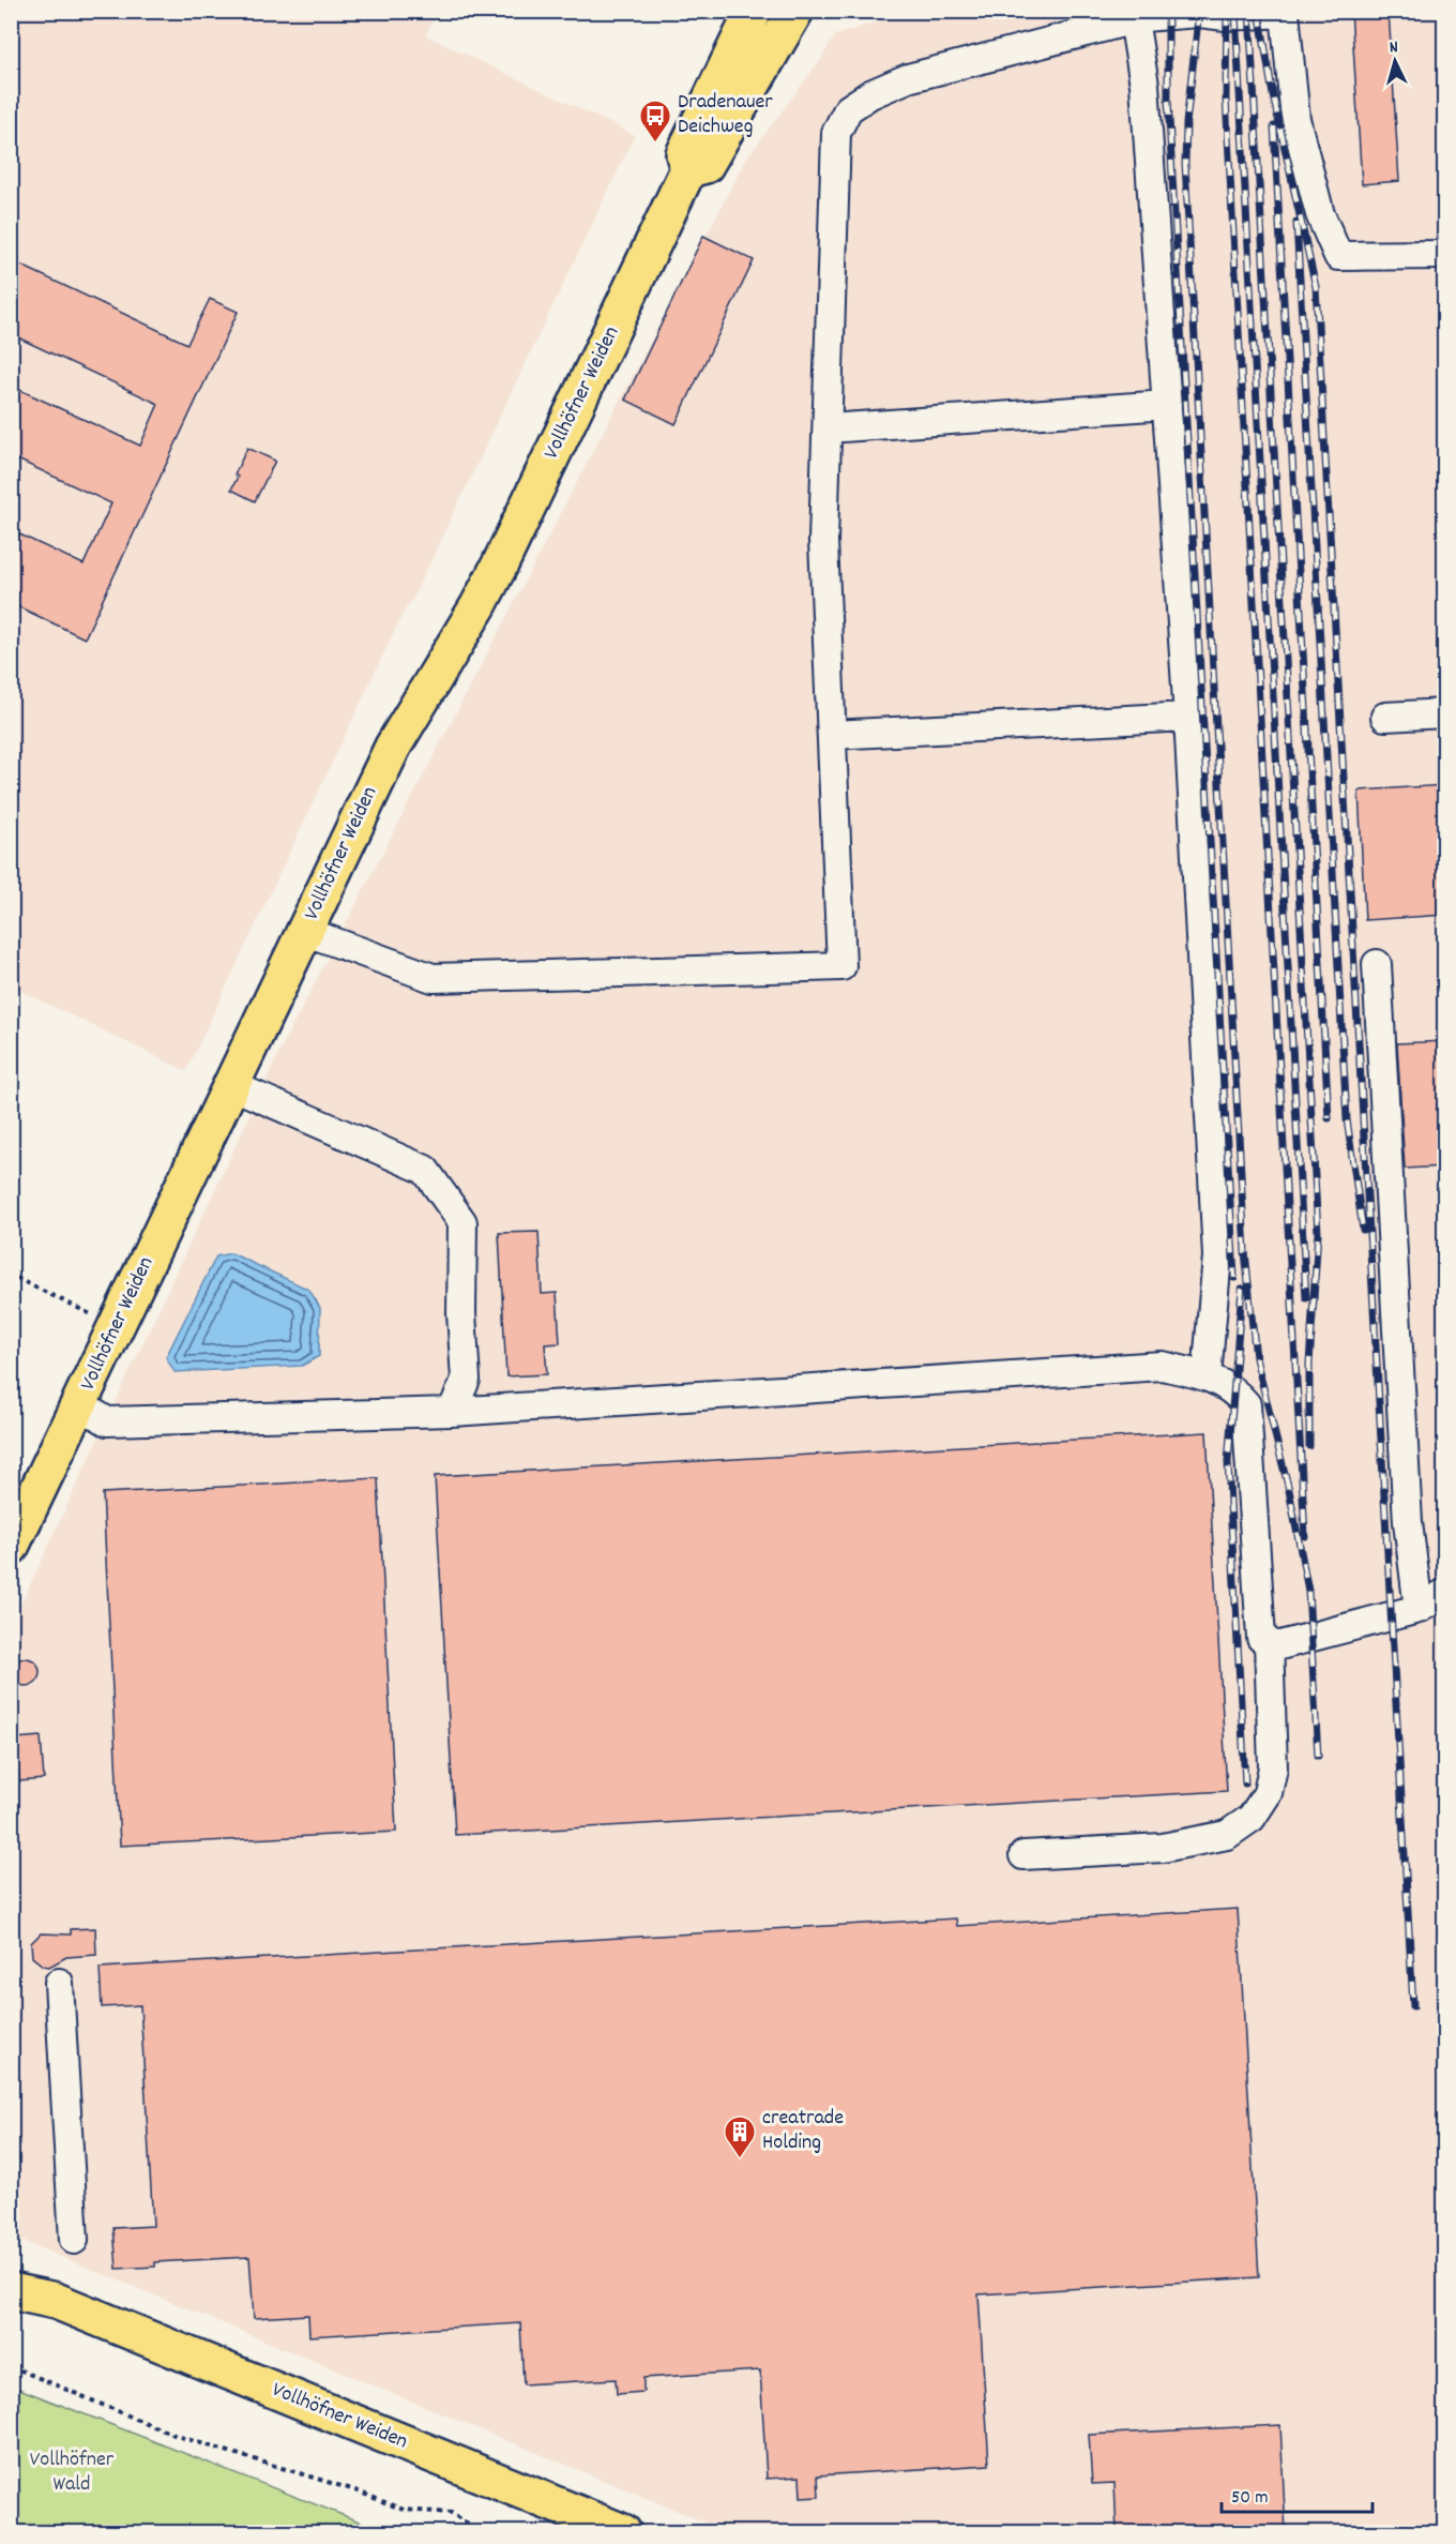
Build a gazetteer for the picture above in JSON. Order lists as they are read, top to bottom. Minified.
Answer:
{"streets":{"main road":["Vollhöfner Weiden"]},"parks":["Vollhöfner Wald"],"places":{"bus stop":["Dradenauer Deichweg"],"building":["creatrade Holding"]},"scale_bar":"50 m","north":"top"}
